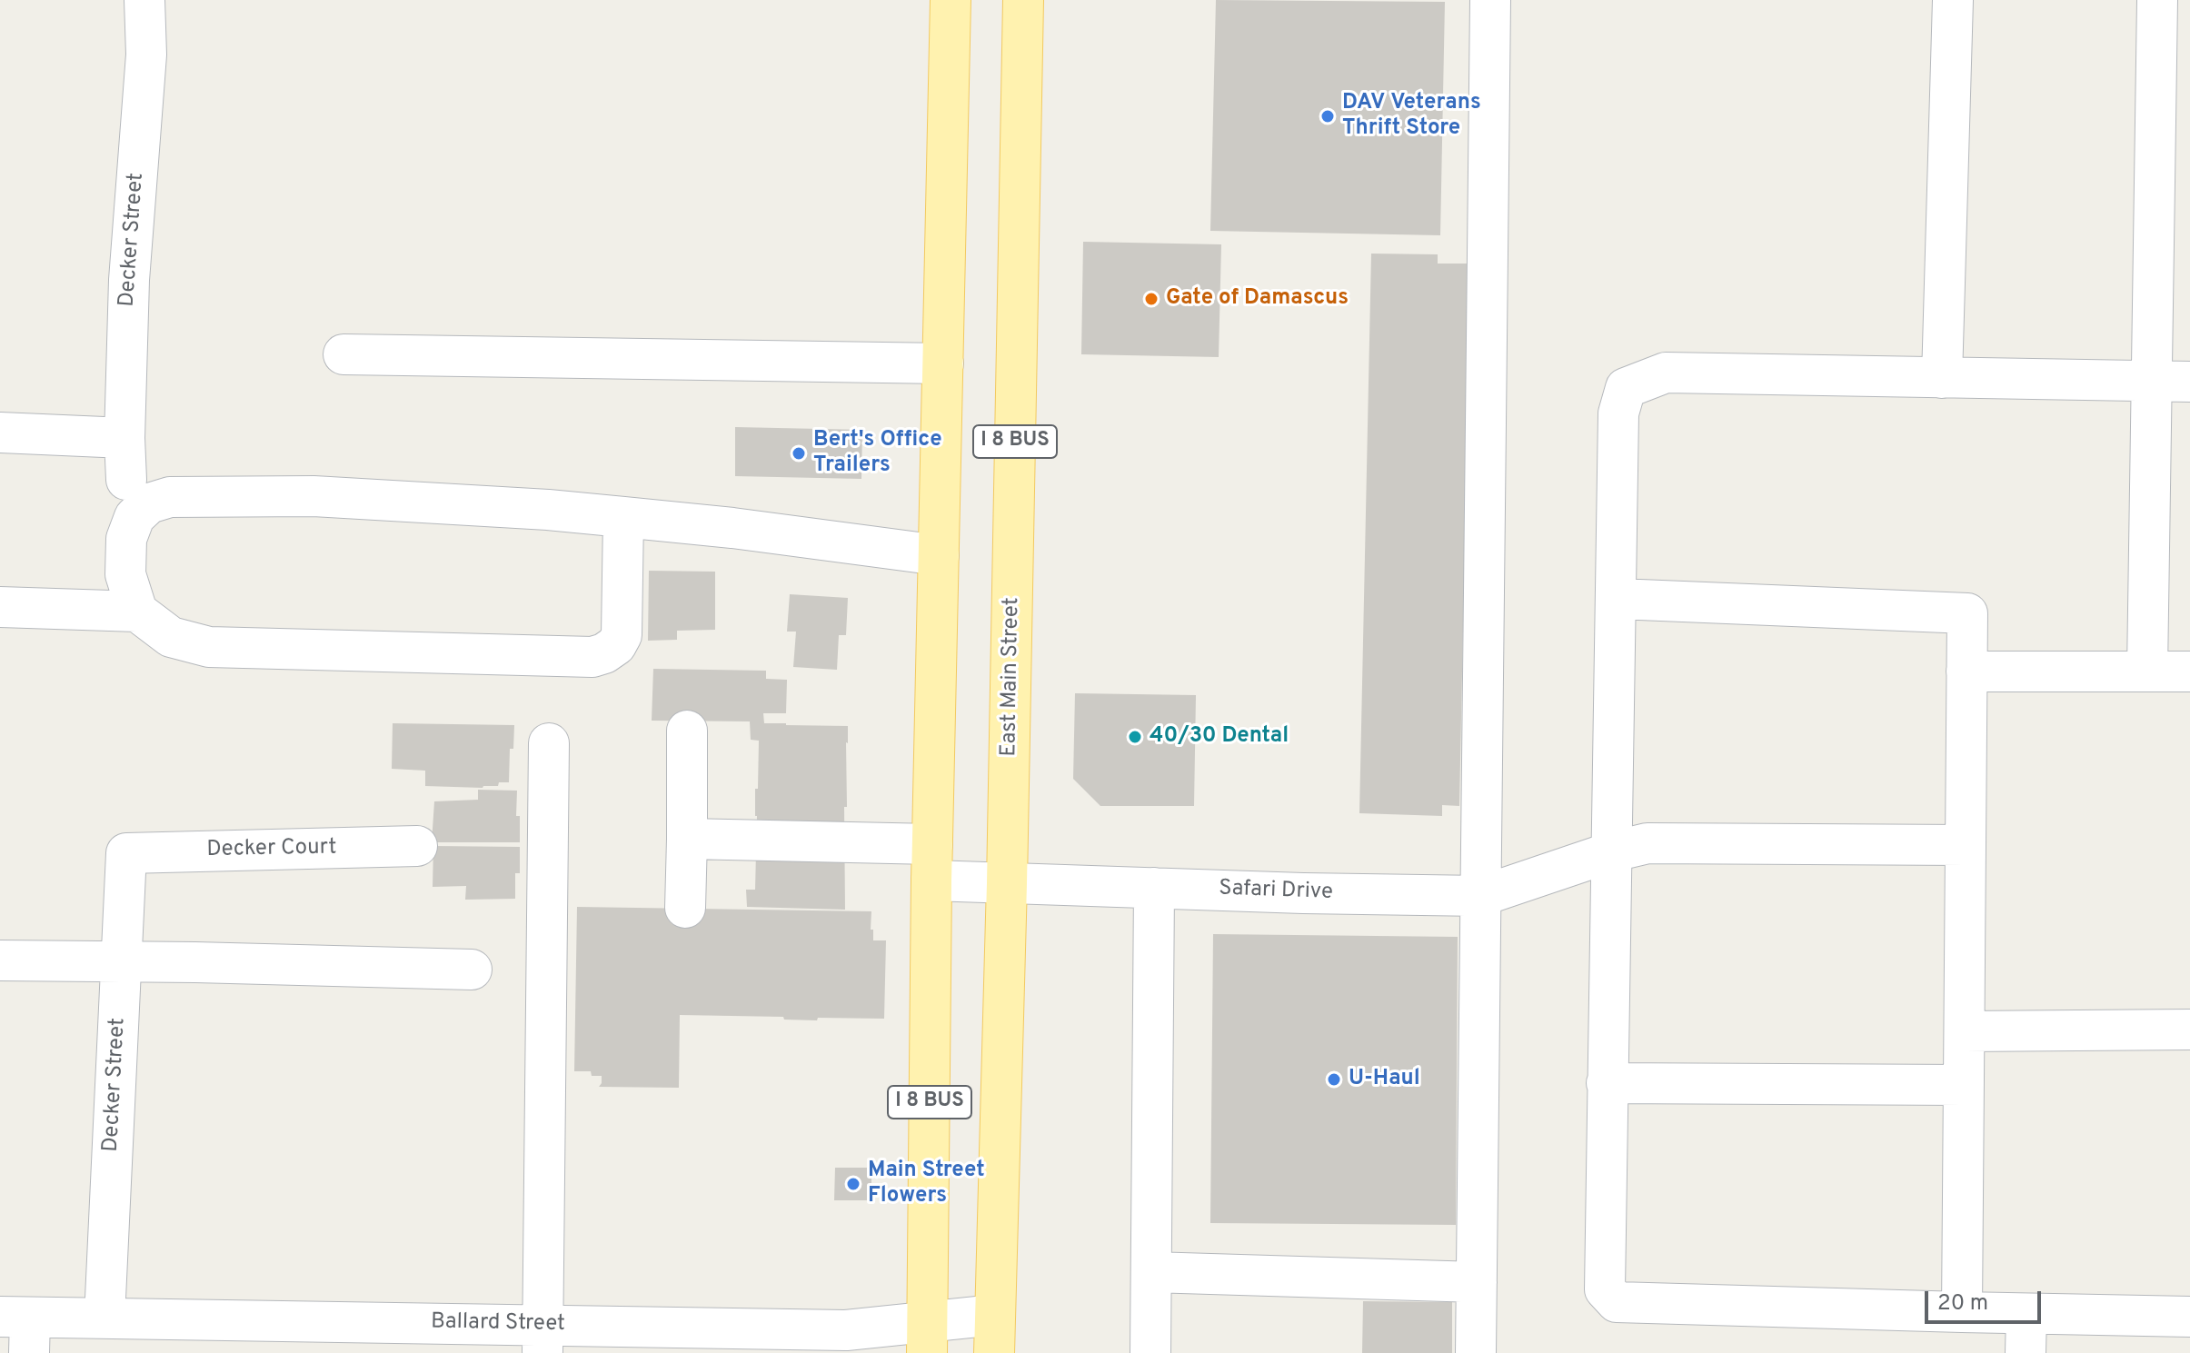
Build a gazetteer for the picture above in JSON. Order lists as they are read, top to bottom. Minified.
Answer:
{"streets":{"main road":["I 8 BUS","East Main Street"],"street":["Decker Street","Decker Court","Safari Drive","Ballard Street"]},"crossings":[["Decker Street","Decker Court"],["Decker Street","Ballard Street"],["I 8 BUS","Safari Drive"],["I 8 BUS","Ballard Street"],["East Main Street","Safari Drive"],["East Main Street","Ballard Street"]],"places":["DAV Veterans Thrift Store","Gate of Damascus","Bert's Office Trailers","40/30 Dental","U-Haul","Main Street Flowers"],"scale_bar":"20 m"}
